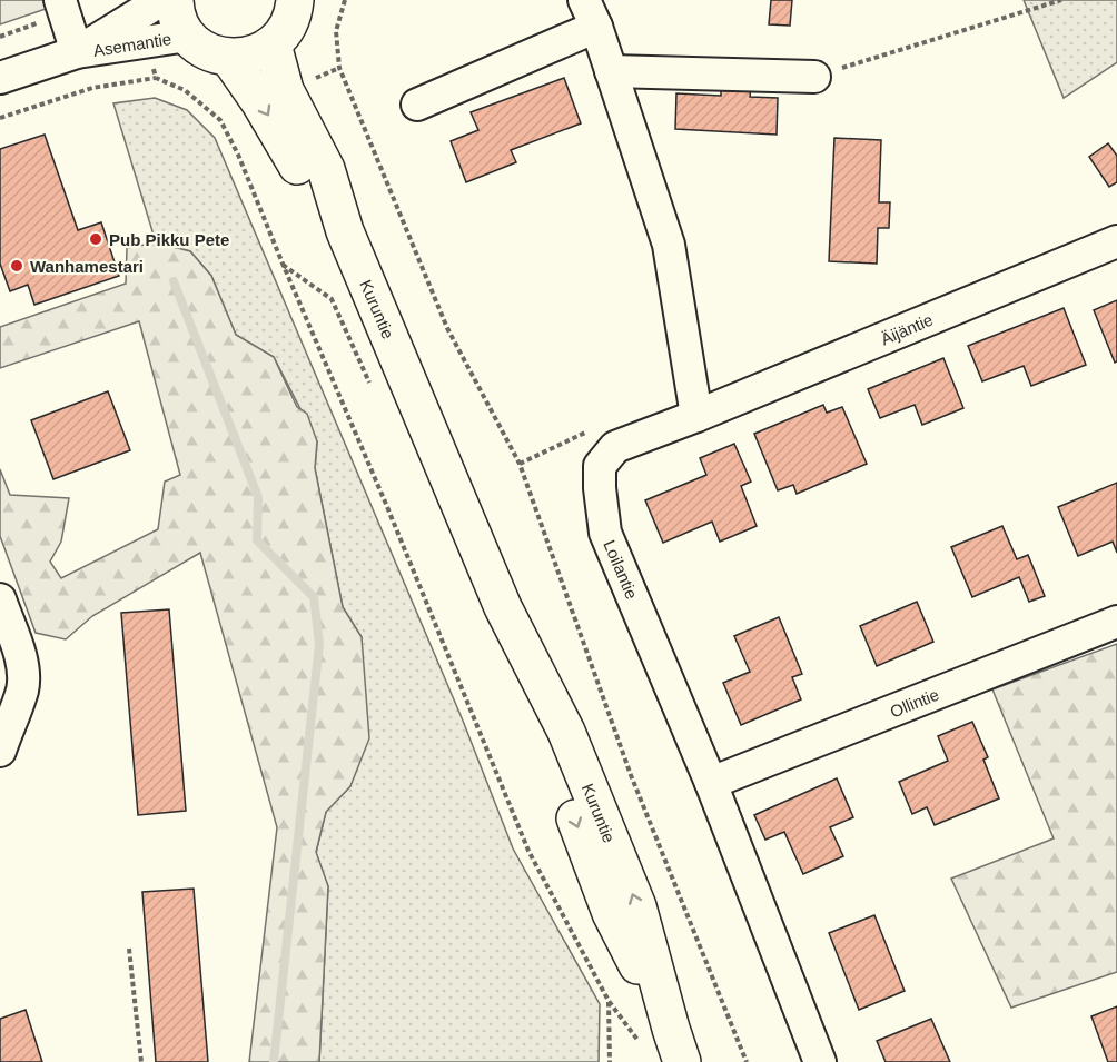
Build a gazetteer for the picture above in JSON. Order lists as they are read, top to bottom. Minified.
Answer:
{"streets":{"main road":["Kuruntie"],"street":["Asemantie","Äijäntie","Loilantie","Ollintie"]},"crossings":[["Äijäntie","Loilantie"],["Loilantie","Ollintie"]],"places":["Pub Pikku Pete","Wanhamestari"]}
